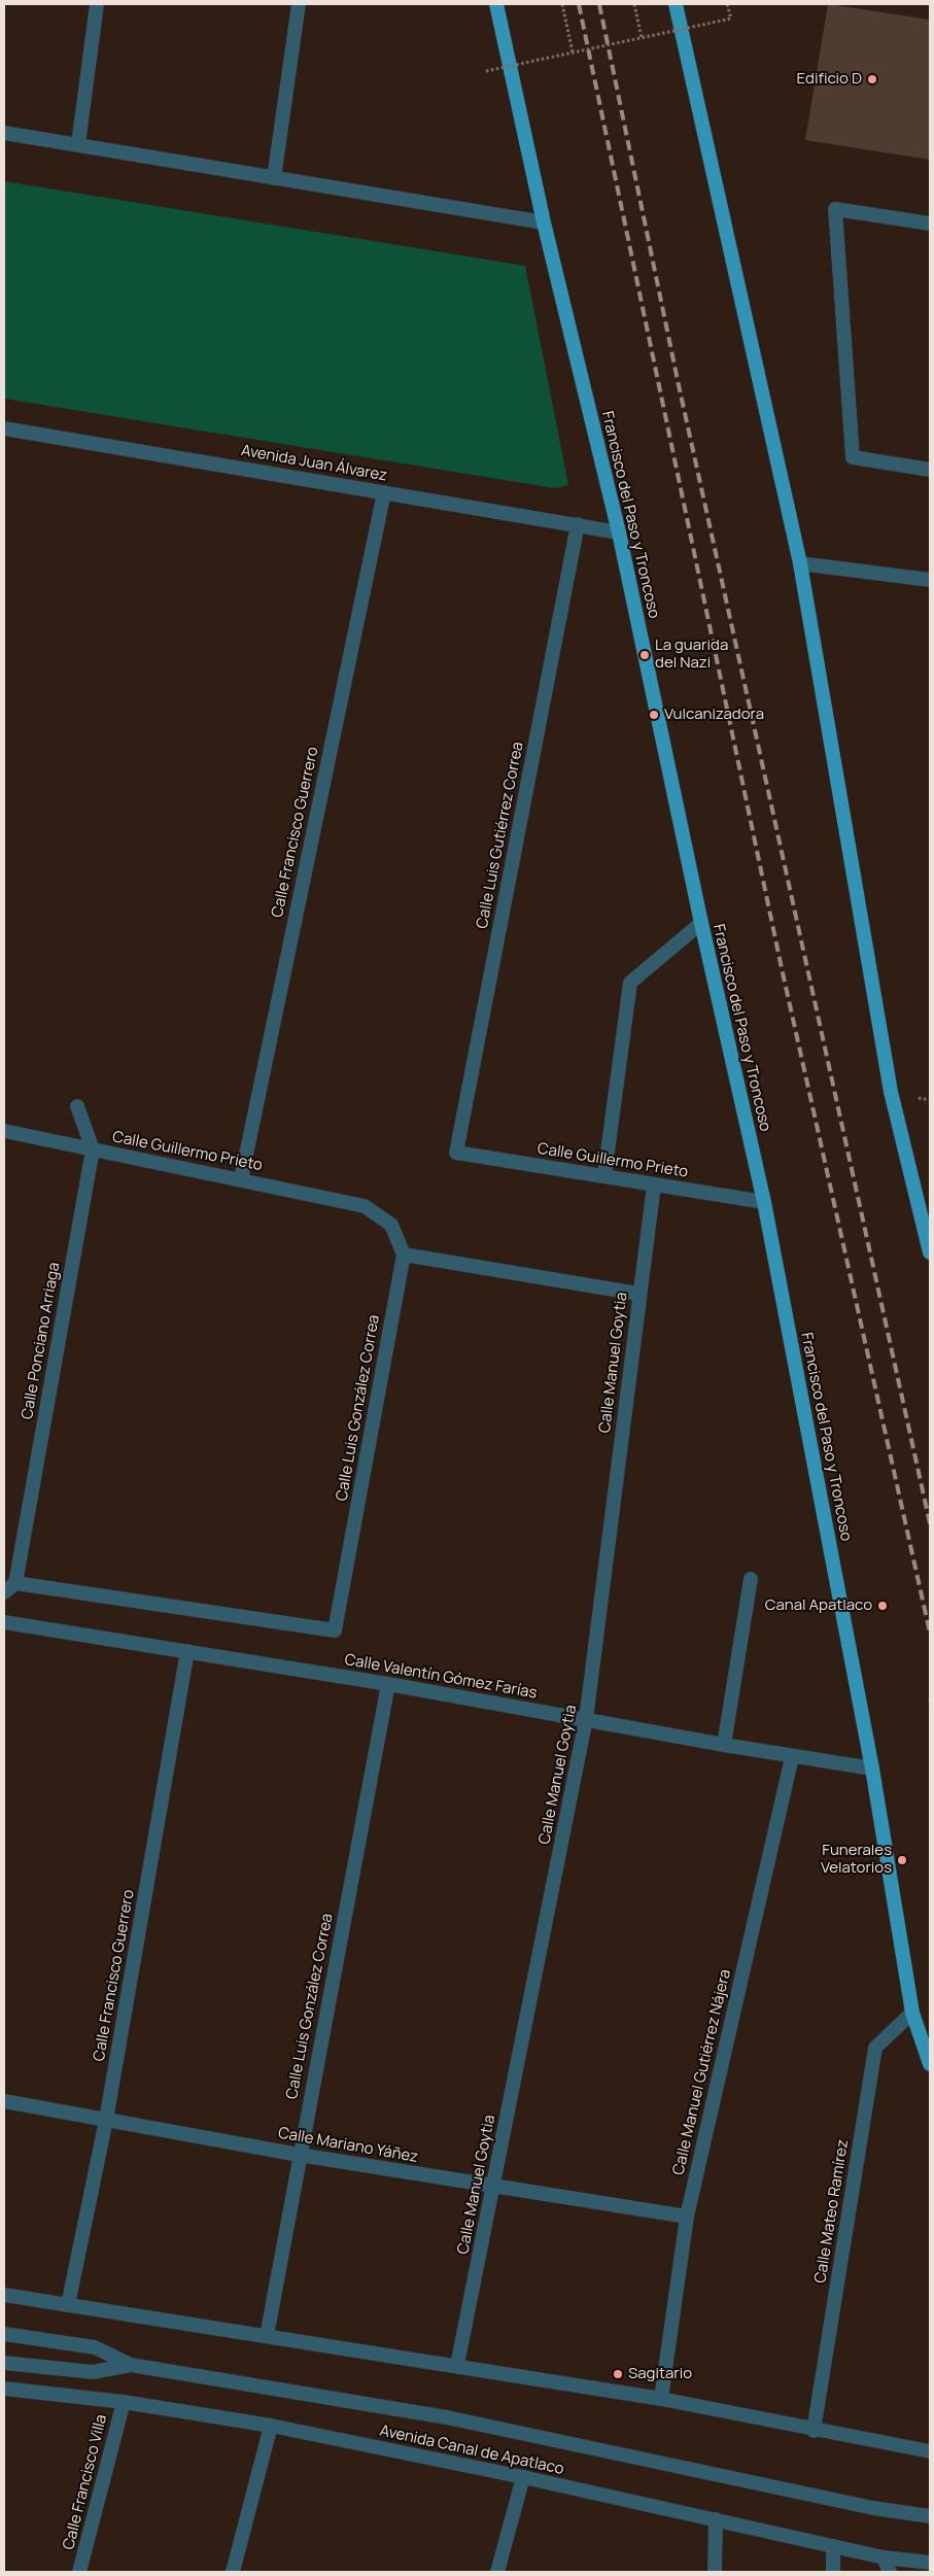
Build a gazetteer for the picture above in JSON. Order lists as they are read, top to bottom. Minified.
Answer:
{"streets":{"main road":["Francisco del Paso y Troncoso"],"street":["Avenida Juan Álvarez","Calle Francisco Guerrero","Calle Luis Gutiérrez Correa","Calle Guillermo Prieto","Calle Ponciano Arriaga","Calle Manuel Goytia","Calle Luis González Correa","Calle Valentín Gómez Farías","Calle Manuel Gutiérrez Nájera","Calle Mariano Yáñez","Calle Mateo Ramírez","Avenida Canal de Apatlaco","Calle Francisco Villa"]},"crossings":[["Avenida Juan Álvarez","Francisco del Paso y Troncoso"],["Avenida Juan Álvarez","Calle Francisco Guerrero"],["Avenida Juan Álvarez","Calle Luis Gutiérrez Correa"],["Francisco del Paso y Troncoso","Calle Guillermo Prieto"],["Francisco del Paso y Troncoso","Calle Valentín Gómez Farías"],["Francisco del Paso y Troncoso","Calle Mateo Ramírez"],["Calle Francisco Guerrero","Calle Guillermo Prieto"],["Calle Francisco Guerrero","Calle Valentín Gómez Farías"],["Calle Francisco Guerrero","Calle Mariano Yáñez"],["Calle Luis Gutiérrez Correa","Calle Guillermo Prieto"],["Calle Guillermo Prieto","Calle Ponciano Arriaga"],["Calle Guillermo Prieto","Calle Manuel Goytia"],["Calle Guillermo Prieto","Calle Luis González Correa"],["Calle Ponciano Arriaga","Calle Luis González Correa"],["Calle Manuel Goytia","Calle Valentín Gómez Farías"],["Calle Manuel Goytia","Calle Mariano Yáñez"],["Calle Luis González Correa","Calle Valentín Gómez Farías"],["Calle Luis González Correa","Calle Mariano Yáñez"],["Calle Valentín Gómez Farías","Calle Manuel Gutiérrez Nájera"],["Calle Manuel Gutiérrez Nájera","Calle Mariano Yáñez"],["Avenida Canal de Apatlaco","Calle Francisco Villa"]],"places":["Edificio D","La guarida del Nazi","Vulcanizadora","Canal Apatlaco","Funerales Velatorios","Sagitario"]}
